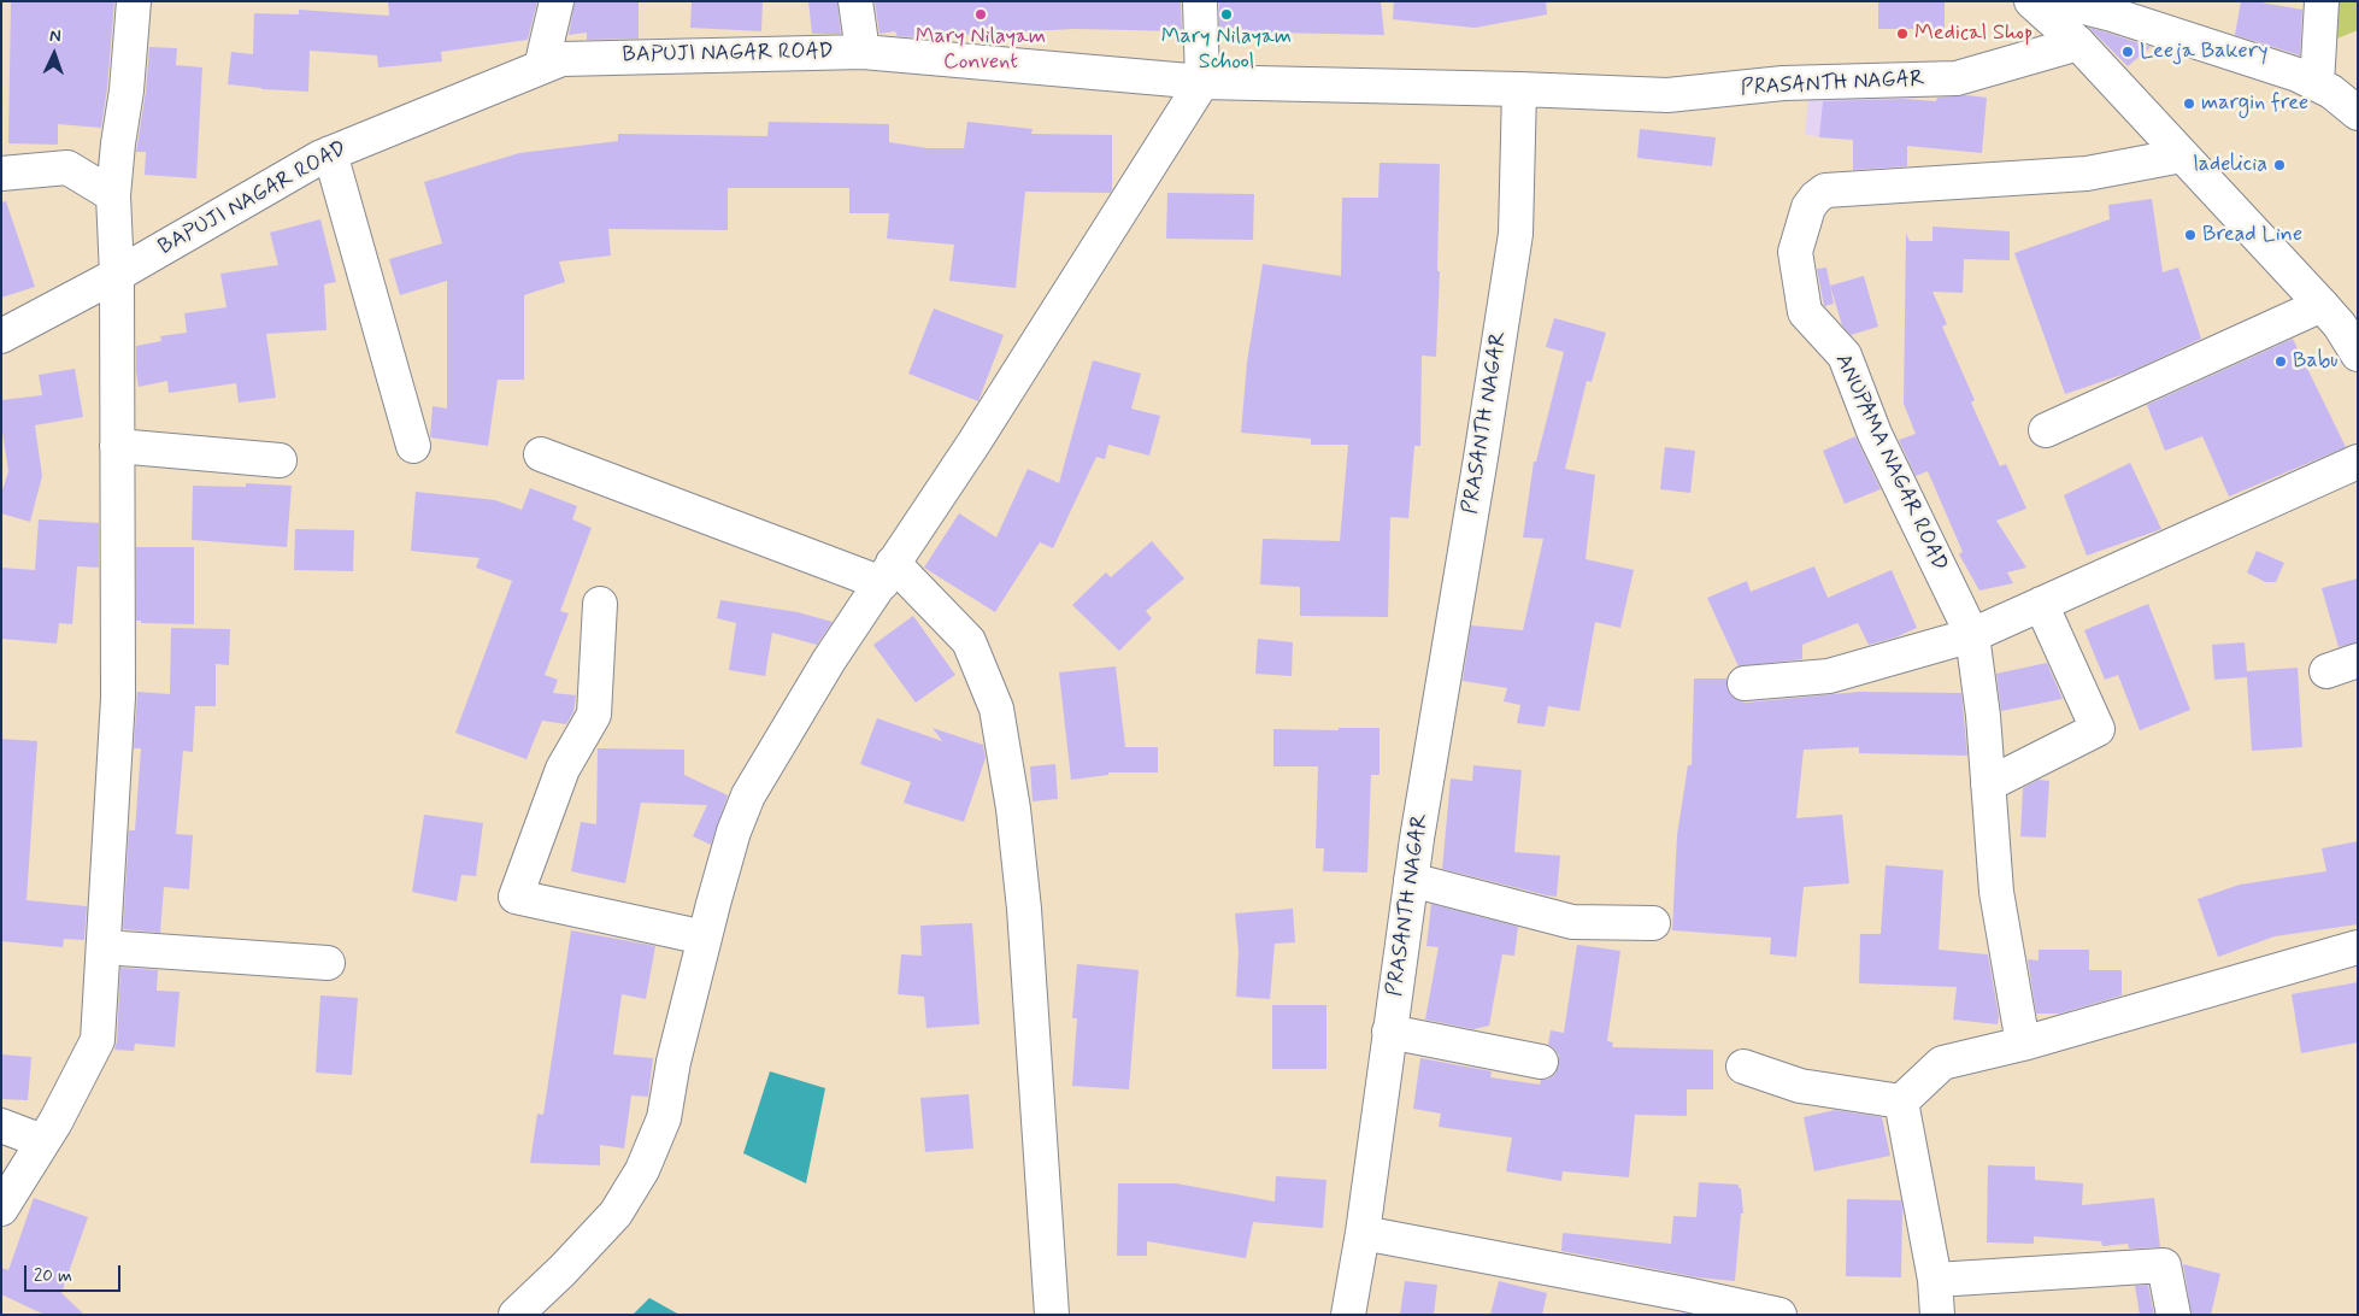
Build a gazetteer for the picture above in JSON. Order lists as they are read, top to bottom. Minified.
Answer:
{"streets":{"street":["BAPUJI NAGAR ROAD","PRASANTH NAGAR","ANUPAMA NAGAR ROAD"]},"crossings":[["BAPUJI NAGAR ROAD","PRASANTH NAGAR"]],"places":["Mary Nilayam Convent","Mary Nilayam School","Medical Shop","Leeja Bakery","margin free","ladelicia","Bread Line","Babu"],"scale_bar":"20 m","north":"top"}
